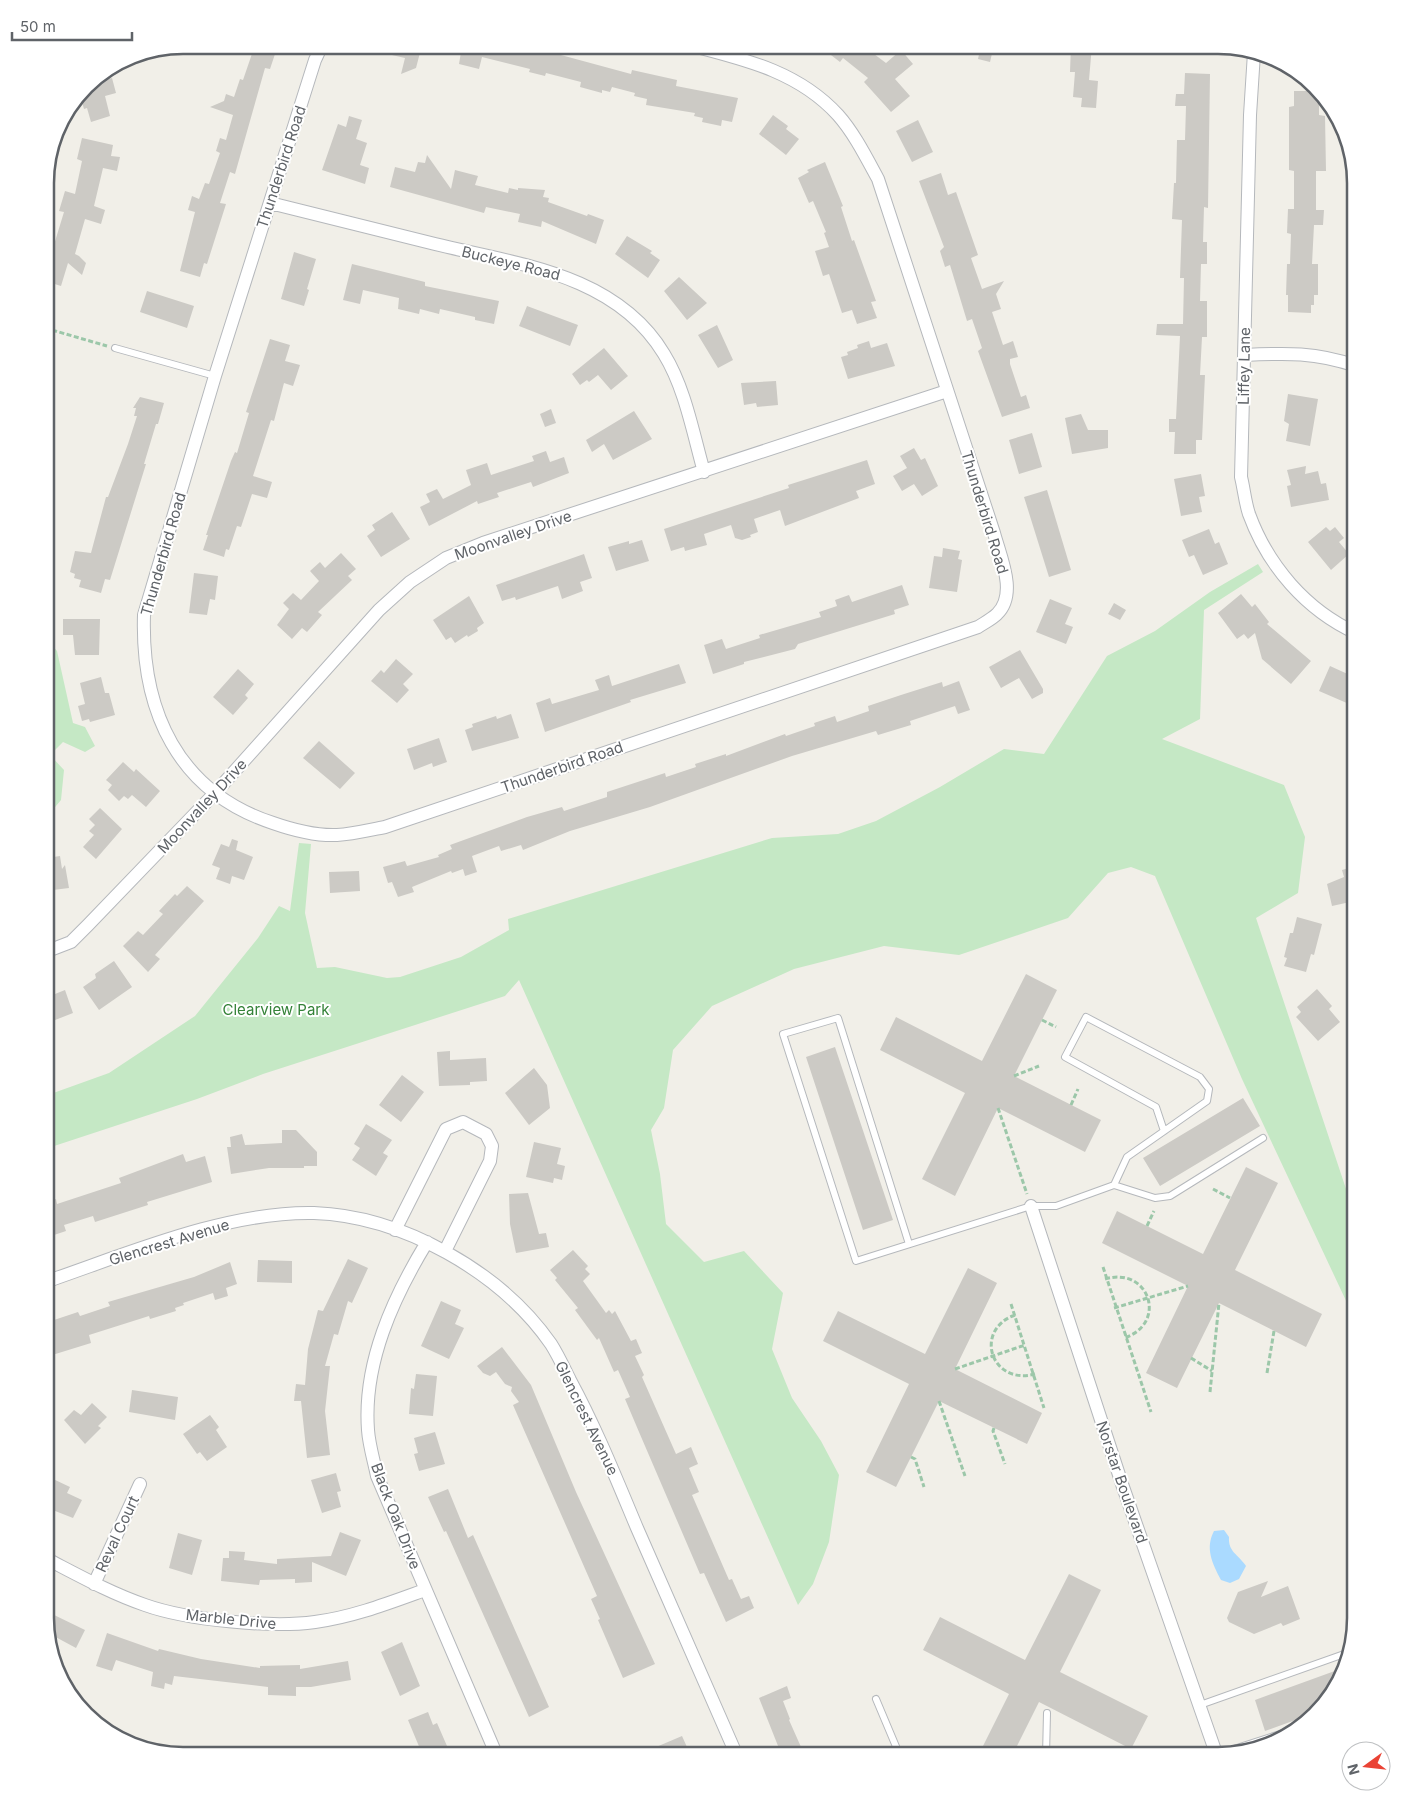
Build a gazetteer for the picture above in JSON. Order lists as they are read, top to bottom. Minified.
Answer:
{"streets":{"street":["Thunderbird Road","Buckeye Road","Liffey Lane","Moonvalley Drive","Glencrest Avenue","Norstar Boulevard","Black Oak Drive","Reval Court","Marble Drive"]},"crossings":[["Thunderbird Road","Buckeye Road"],["Thunderbird Road","Moonvalley Drive"],["Buckeye Road","Moonvalley Drive"],["Glencrest Avenue","Black Oak Drive"],["Black Oak Drive","Marble Drive"],["Reval Court","Marble Drive"]],"parks":["Clearview Park"],"scale_bar":"50 m","north":"left"}
